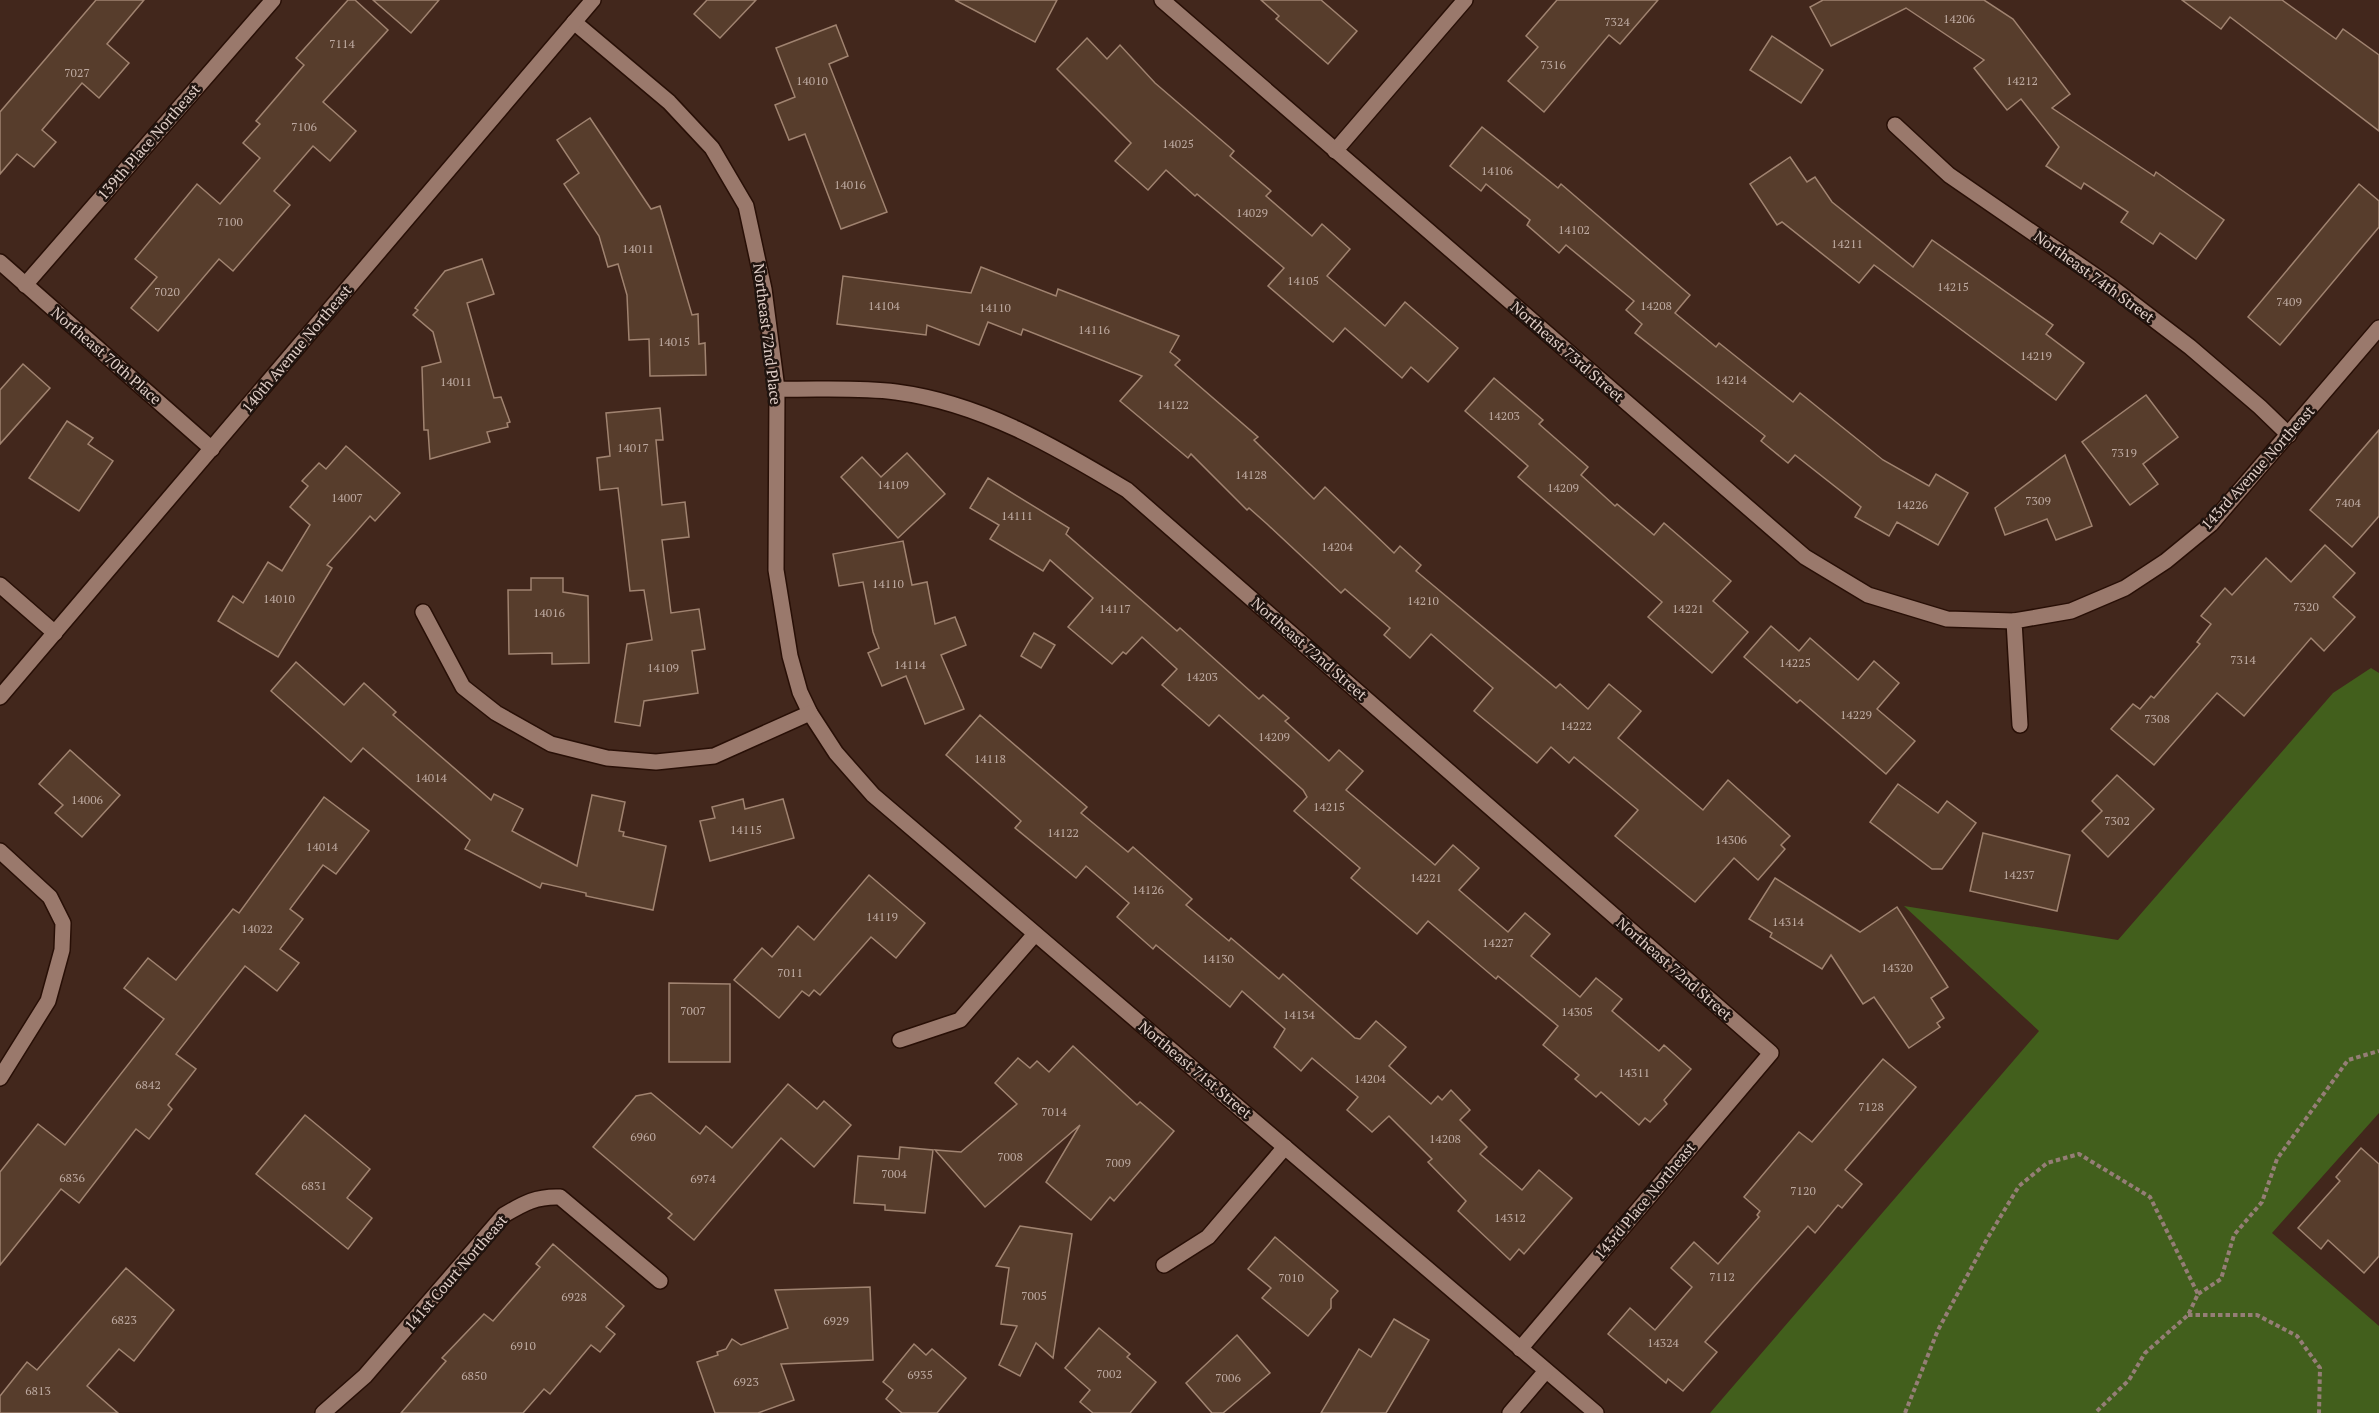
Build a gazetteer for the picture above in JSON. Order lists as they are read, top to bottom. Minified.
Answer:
{"streets":{"street":["139th Place Northeast","Northeast 74th Street","Northeast 72nd Place","140th Avenue Northeast","Northeast 73rd Street","Northeast 70th Place","143rd Avenue Northeast","Northeast 72nd Street","Northeast 71st Street","143rd Place Northeast","141st Court Northeast"]},"crossings":[["139th Place Northeast","Northeast 70th Place"],["Northeast 74th Street","143rd Avenue Northeast"],["Northeast 72nd Place","140th Avenue Northeast"],["Northeast 72nd Place","Northeast 72nd Street"],["Northeast 72nd Place","Northeast 71st Street"],["140th Avenue Northeast","Northeast 70th Place"],["Northeast 73rd Street","143rd Avenue Northeast"],["Northeast 72nd Street","143rd Place Northeast"],["Northeast 71st Street","143rd Place Northeast"]],"house_numbers":["14206","7324","7114","7316","7027","14010","14212","7106","14025","14106","14016","14029","7100","14102","14211","14011","14105","14215","7020","7409","14104","14208","14110","14116","14015","14219","14214","14011","14122","14203","14017","7319","14128","14109","14209","14007","7309","7404","14226","14111","14204","14110","14010","14210","7320","14117","14221","14016","7314","14225","14114","14109","14203","14229","7308","14222","14209","14118","14014","14006","14215","7302","14115","14122","14306","14014","14237","14221","14126","14119","14314","14022","14227","14130","14320","7011","7007","14305","14134","14311","14204","6842","7128","7014","6960","14208","7008","7009","7004","6836","6974","6831","7120","14312","7112","7010","7005","6928","6823","6929","14324","6910","7002","6935","6850","7006","6923","6813"]}
